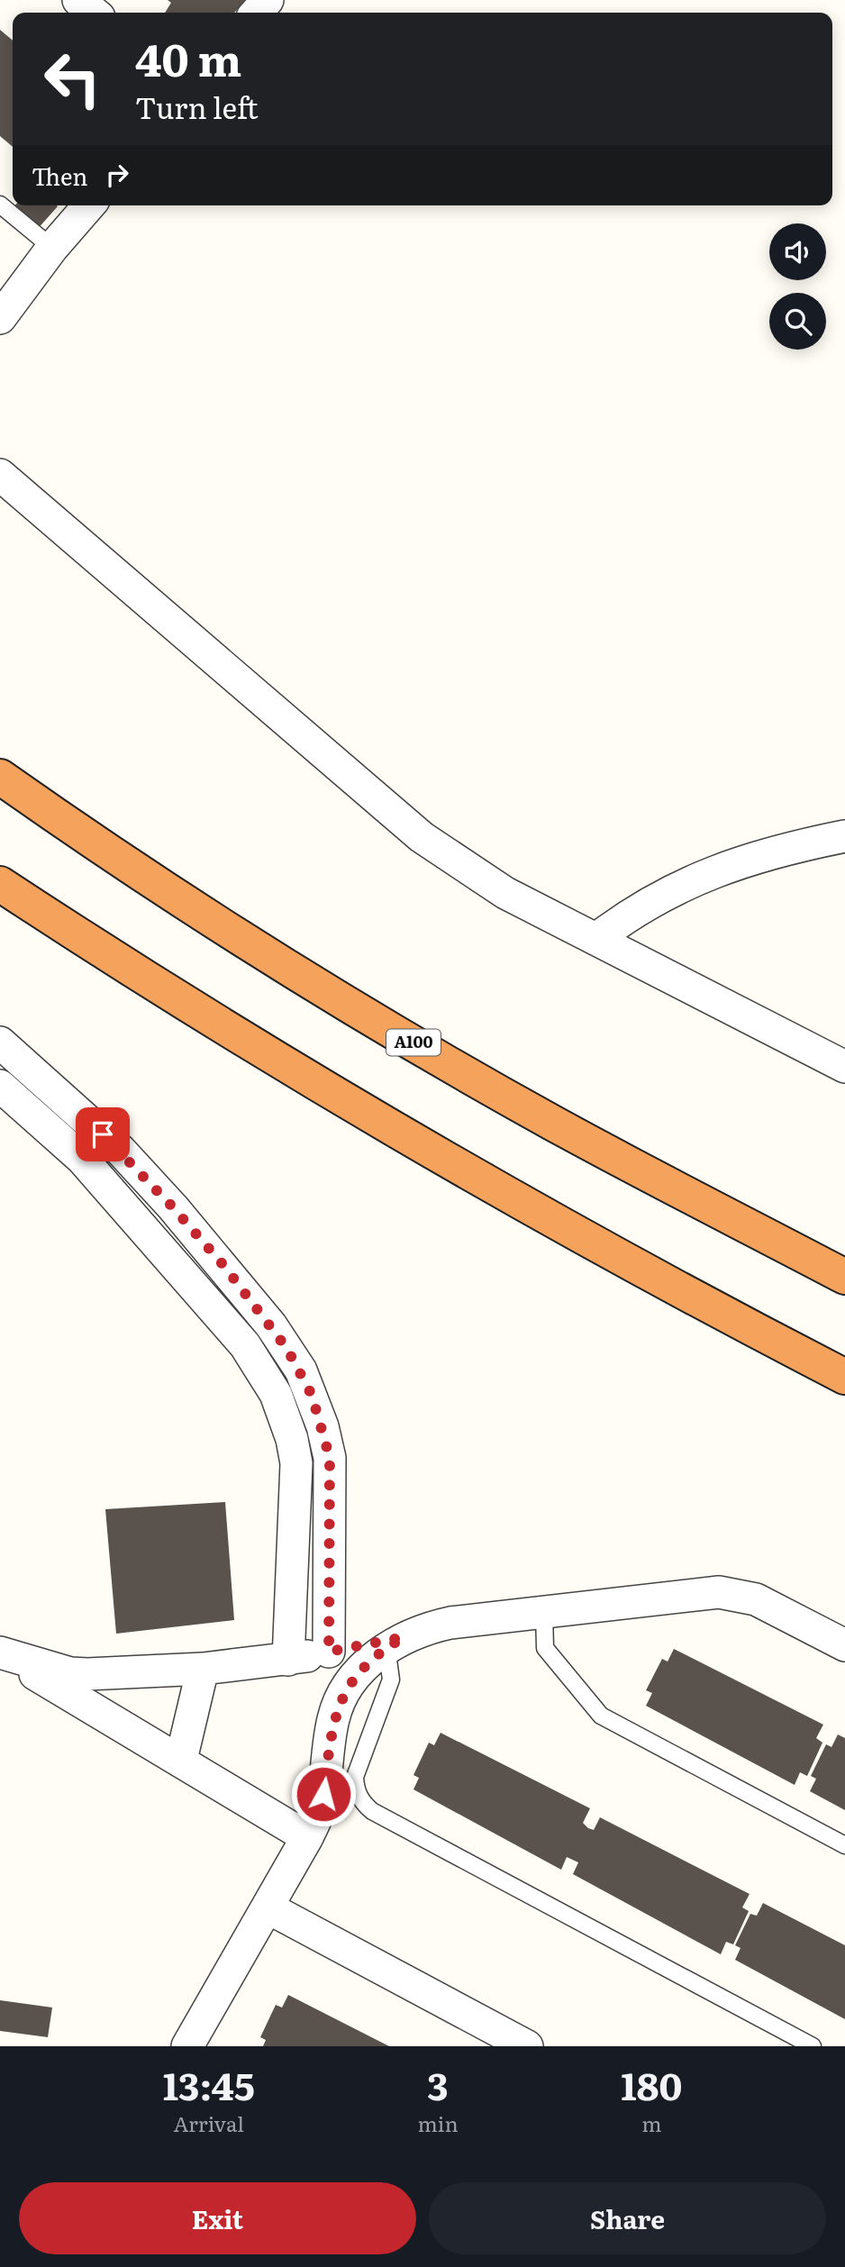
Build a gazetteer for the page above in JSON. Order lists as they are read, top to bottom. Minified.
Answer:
{"streets":{"highway":["A100"]},"page":{"turn":["40 m","Turn left"],"then":"Then","eta":["13:45","Arrival","3","min","180","m"],"buttons":["Exit","Share"]}}
